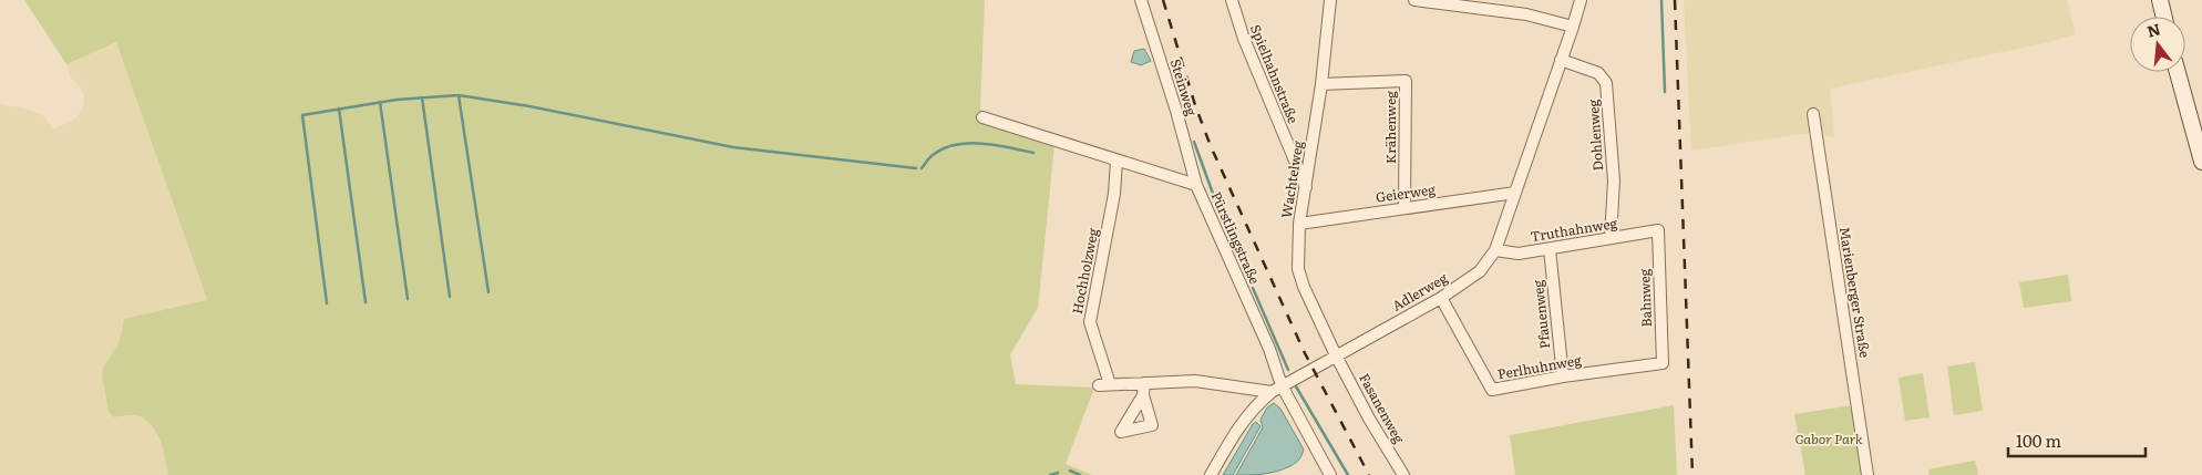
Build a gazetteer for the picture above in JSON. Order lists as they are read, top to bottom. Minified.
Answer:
{"streets":{"street":["Spielhahnstraße","Steinweg","Krähenweg","Dohlenweg","Wachtelweg","Geierweg","Truthahnweg","Pürstlingstraße","Hochholzweg","Adlerweg","Marienberger Straße","Bahnweg","Pfauenweg","Perlhuhnweg","Fasanenweg"]},"crossings":[["Spielhahnstraße","Wachtelweg"],["Steinweg","Pürstlingstraße"],["Krähenweg","Wachtelweg"],["Krähenweg","Geierweg"],["Dohlenweg","Truthahnweg"],["Dohlenweg","Adlerweg"],["Wachtelweg","Geierweg"],["Wachtelweg","Adlerweg"],["Wachtelweg","Fasanenweg"],["Geierweg","Adlerweg"],["Truthahnweg","Adlerweg"],["Truthahnweg","Bahnweg"],["Truthahnweg","Pfauenweg"],["Pürstlingstraße","Hochholzweg"],["Pürstlingstraße","Adlerweg"],["Adlerweg","Perlhuhnweg"],["Adlerweg","Fasanenweg"],["Bahnweg","Perlhuhnweg"],["Pfauenweg","Perlhuhnweg"]],"parks":["Gabor Park"],"scale_bar":"100 m","north":"top"}
